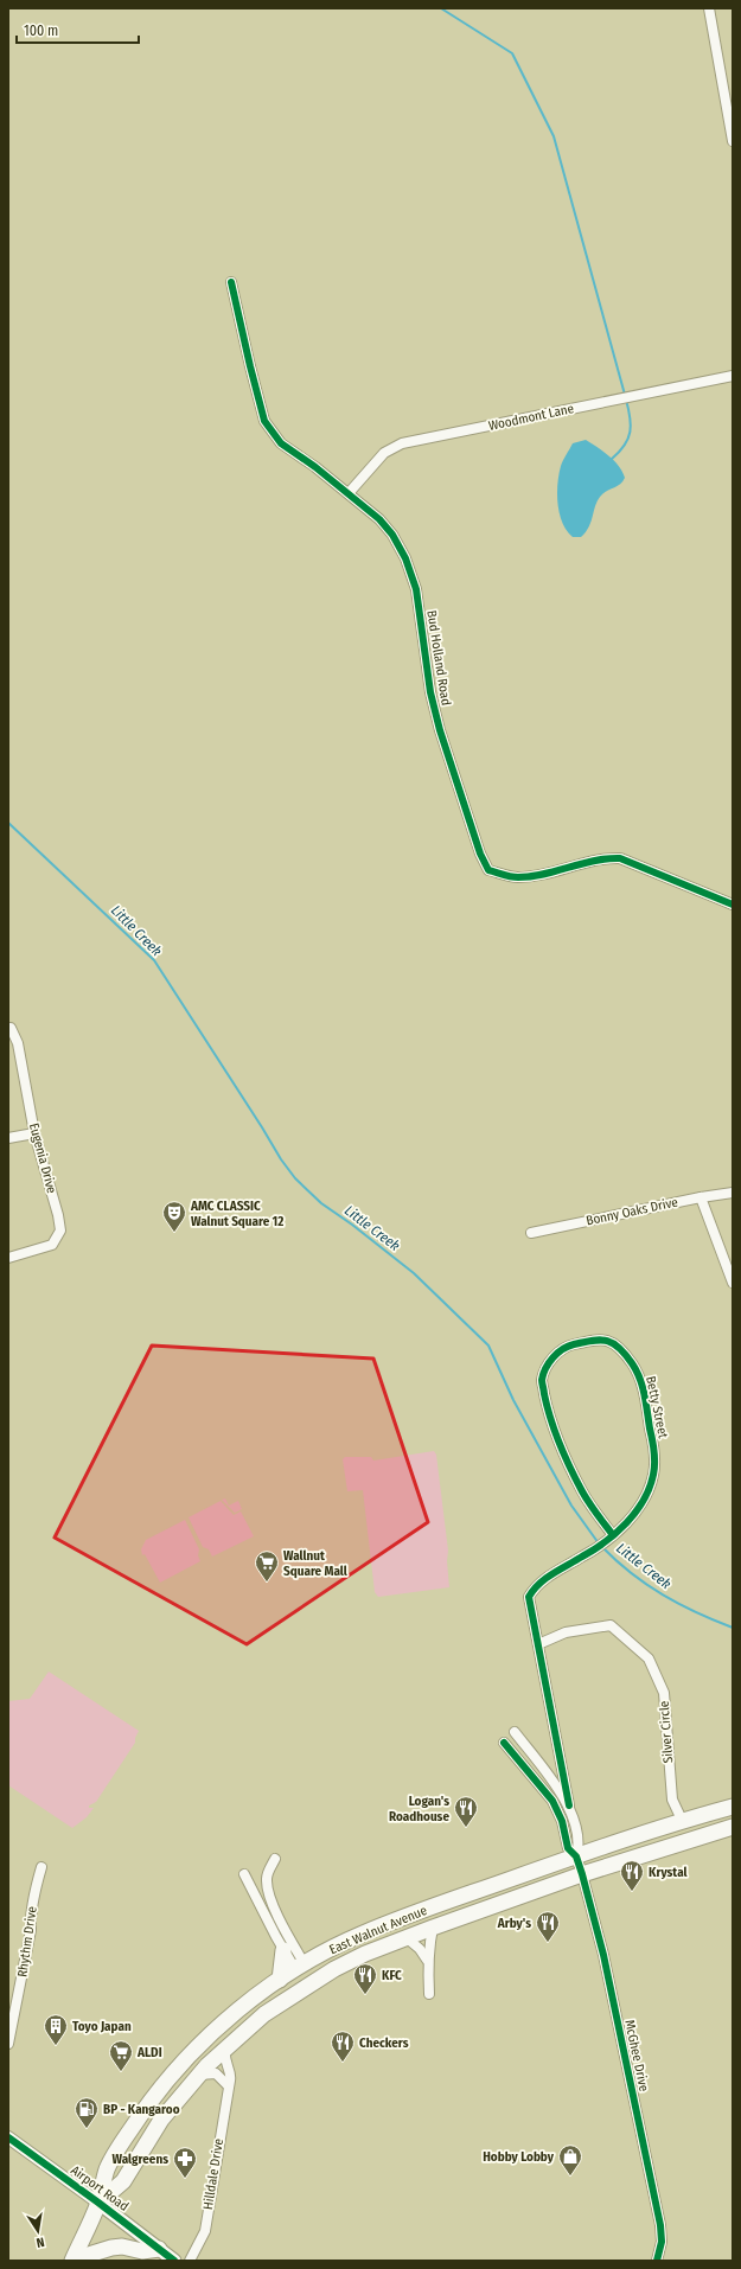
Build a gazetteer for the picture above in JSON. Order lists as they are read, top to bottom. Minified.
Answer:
{"streets":{"main road":["East Walnut Avenue","Airport Road"],"street":["Woodmont Lane","Bud Holland Road","Eugenia Drive","Bonny Oaks Drive","Betty Street","Silver Circle","Rhythm Drive","McGhee Drive","Hilldale Drive"]},"crossings":[["Woodmont Lane","Bud Holland Road"],["Betty Street","Silver Circle"],["Betty Street","East Walnut Avenue"],["Betty Street","McGhee Drive"],["Silver Circle","East Walnut Avenue"],["East Walnut Avenue","McGhee Drive"],["East Walnut Avenue","Hilldale Drive"],["East Walnut Avenue","Airport Road"]],"water":["Little Creek"],"places":{"theatre":["AMC CLASSIC Walnut Square 12"],"supermarket":["Wallnut Square Mall","ALDI"],"restaurant":["Logan's Roadhouse","Krystal","Arby's","KFC","Checkers"],"building":["Toyo Japan"],"fuel station":["BP - Kangaroo"],"shop":["Hobby Lobby"],"pharmacy":["Walgreens"]},"scale_bar":"100 m","north":"bottom"}
